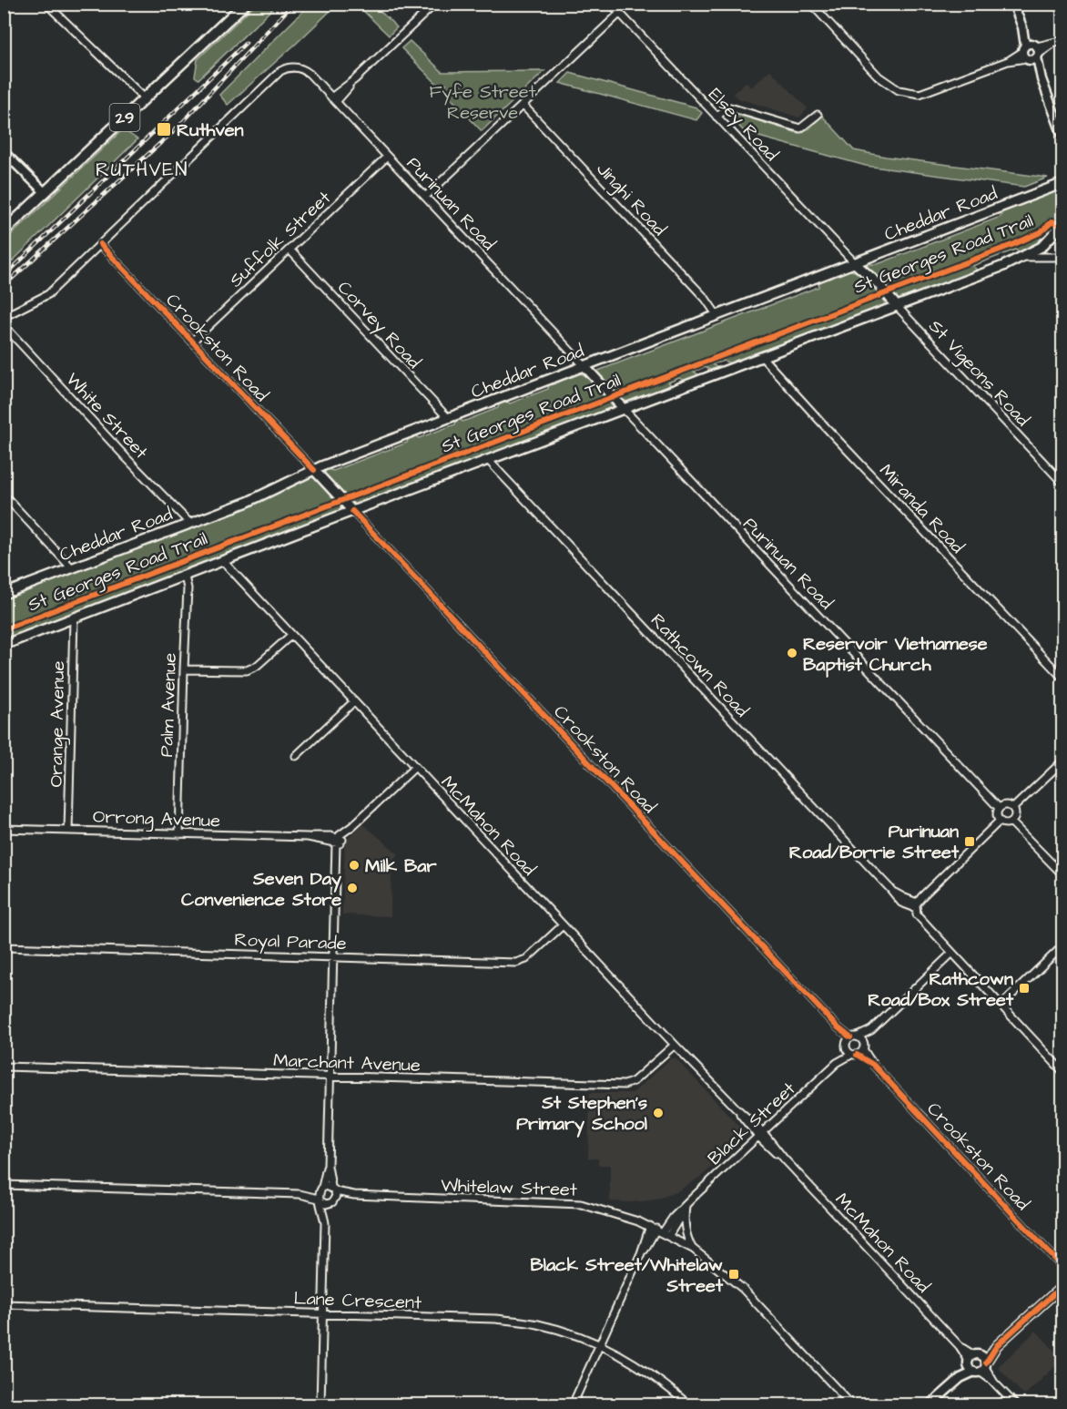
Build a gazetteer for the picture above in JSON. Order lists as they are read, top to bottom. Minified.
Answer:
{"streets":{"main road":["29","Cheddar Road"],"street":["Elsey Road","Jinghi Road","Purinuan Road","Suffolk Street","Corvey Road","Crookston Road","St Vigeons Road","White Street","Miranda Road","Rathcown Road","Palm Avenue","Orange Avenue","Orrong Avenue","McMahon Road","Royal Parade","Marchant Avenue","Black Street","Whitelaw Street","Lane Crescent"],"cycle path":["St Georges Road Trail"]},"crossings":[["Elsey Road","Cheddar Road"],["Jinghi Road","Cheddar Road"],["Purinuan Road","Cheddar Road"],["Purinuan Road","Suffolk Street"],["Purinuan Road","Crookston Road"],["Cheddar Road","Corvey Road"],["Cheddar Road","Crookston Road"],["Cheddar Road","White Street"],["Suffolk Street","Corvey Road"],["Suffolk Street","Crookston Road"],["Crookston Road","Black Street"],["Palm Avenue","Orrong Avenue"],["Orange Avenue","Orrong Avenue"],["McMahon Road","Royal Parade"],["McMahon Road","Marchant Avenue"],["McMahon Road","Black Street"],["Black Street","Whitelaw Street"],["Black Street","Lane Crescent"]],"districts":["RUTHVEN"],"parks":["Fyfe Street Reserve"],"places":{"transit":["Ruthven","Purinuan Road/Borrie Street","Rathcown Road/Box Street","Black Street/Whitelaw Street"],"other":["Reservoir Vietnamese Baptist Church","Milk Bar","Seven Day Convenience Store","St Stephen's Primary School"]}}
